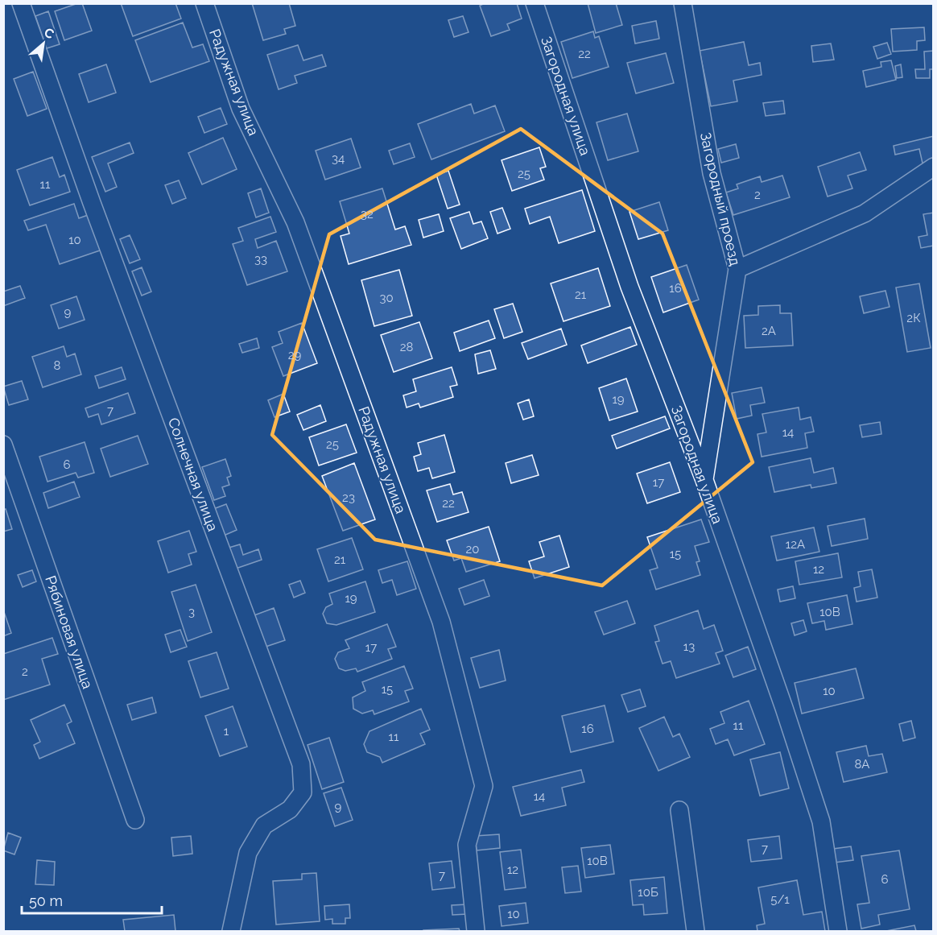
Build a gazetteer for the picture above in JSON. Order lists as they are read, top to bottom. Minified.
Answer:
{"streets":{"street":["Радужная улица","Загородная улица","Загородный проезд","Солнечная улица","Рябиновая улица"]},"crossings":[["Загородная улица","Загородный проезд"]],"house_numbers":["22","34","25","11","2","32","10","33","16","21","30","9","2К","2А","28","29","8","19","7","14","25","6","17","23","22","12А","20","15","21","12","19","3","10В","13","17","2","15","10","11","16","1","11","8А","14","9","7","10В","12","7","6","10Б","5/1","10"],"scale_bar":"50 m","north":"top right"}
